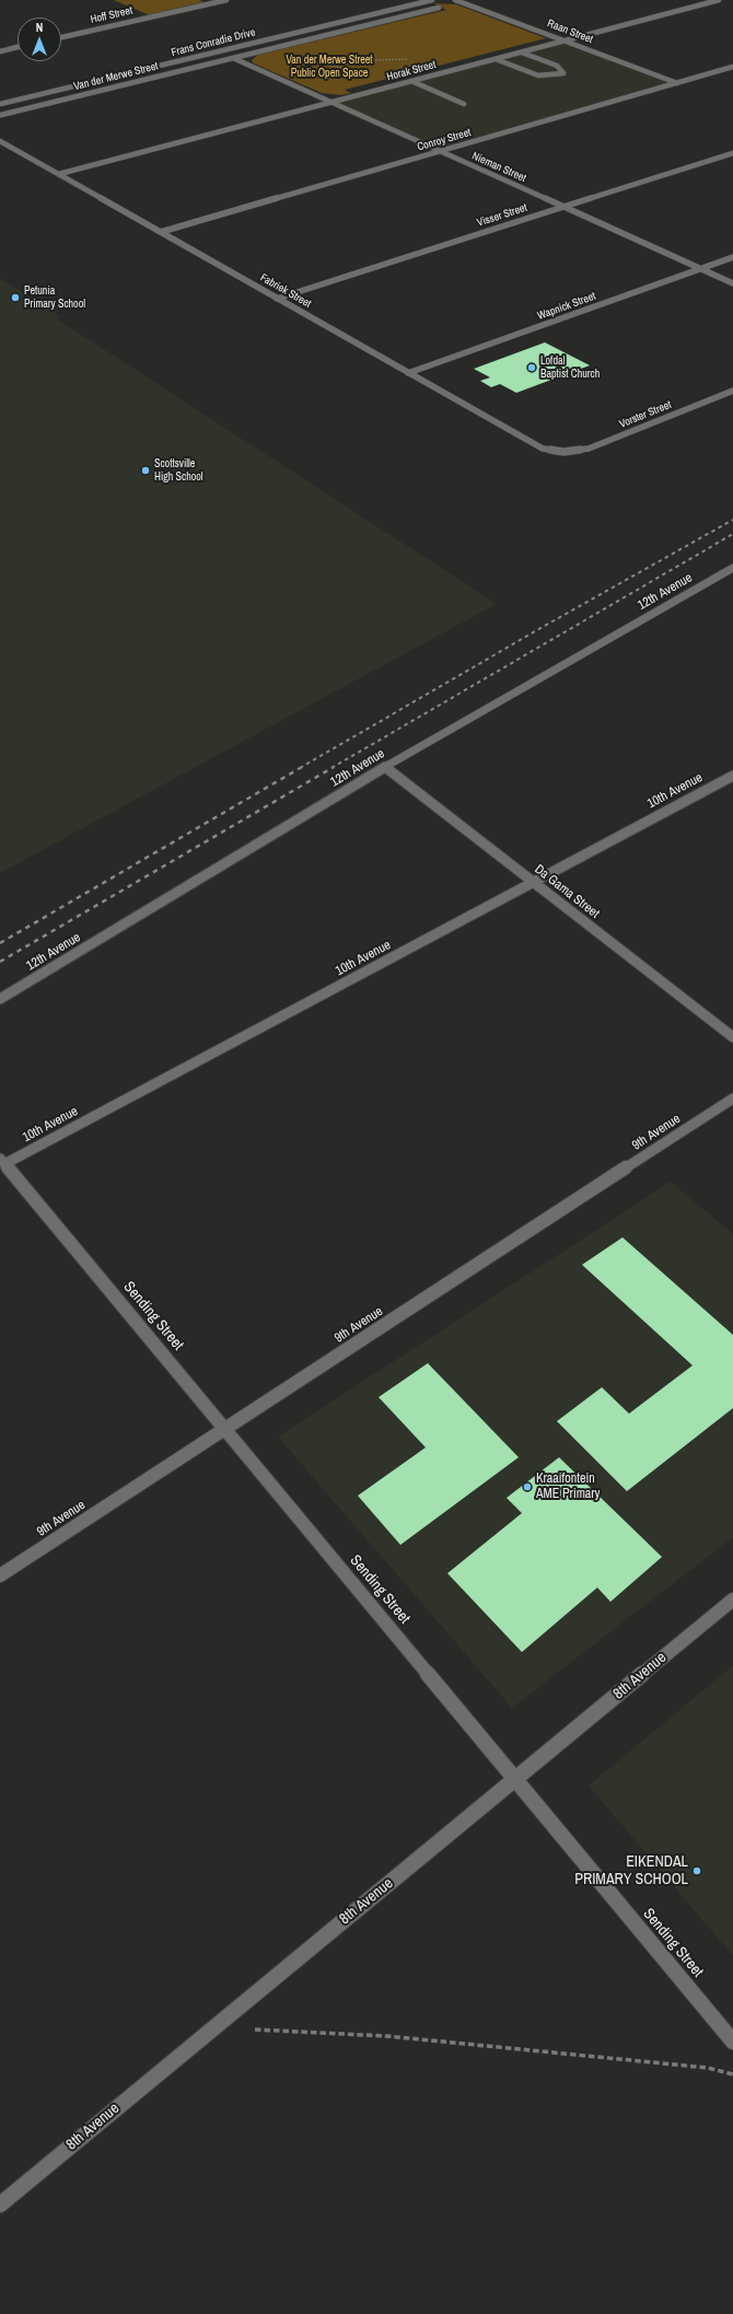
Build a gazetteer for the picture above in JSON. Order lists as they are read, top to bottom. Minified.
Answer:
{"streets":{"street":["Hoff Street","Raan Street","Frans Conradie Drive","Horak Street","Van der Merwe Street","Conroy Street","Nieman Street","Visser Street","Fabriek Street","Wapnick Street","Vorster Street","12th Avenue","10th Avenue","Da Gama Street","9th Avenue","Sending Street","8th Avenue"]},"crossings":[["Raan Street","Horak Street"],["Raan Street","Conroy Street"],["Horak Street","Nieman Street"],["Horak Street","Fabriek Street"],["Van der Merwe Street","Nieman Street"],["Conroy Street","Nieman Street"],["Conroy Street","Fabriek Street"],["Nieman Street","Visser Street"],["Nieman Street","Wapnick Street"],["Visser Street","Fabriek Street"],["Fabriek Street","Wapnick Street"],["Fabriek Street","Vorster Street"],["12th Avenue","Da Gama Street"],["10th Avenue","Da Gama Street"],["10th Avenue","Sending Street"],["9th Avenue","Sending Street"],["Sending Street","8th Avenue"]],"parks":["Van der Merwe Street Public Open Space"],"places":["Petunia Primary School","Lofdal Baptist Church","Scottsville High School","Kraaifontein AME Primary","EIKENDAL PRIMARY SCHOOL"],"north":"top"}
